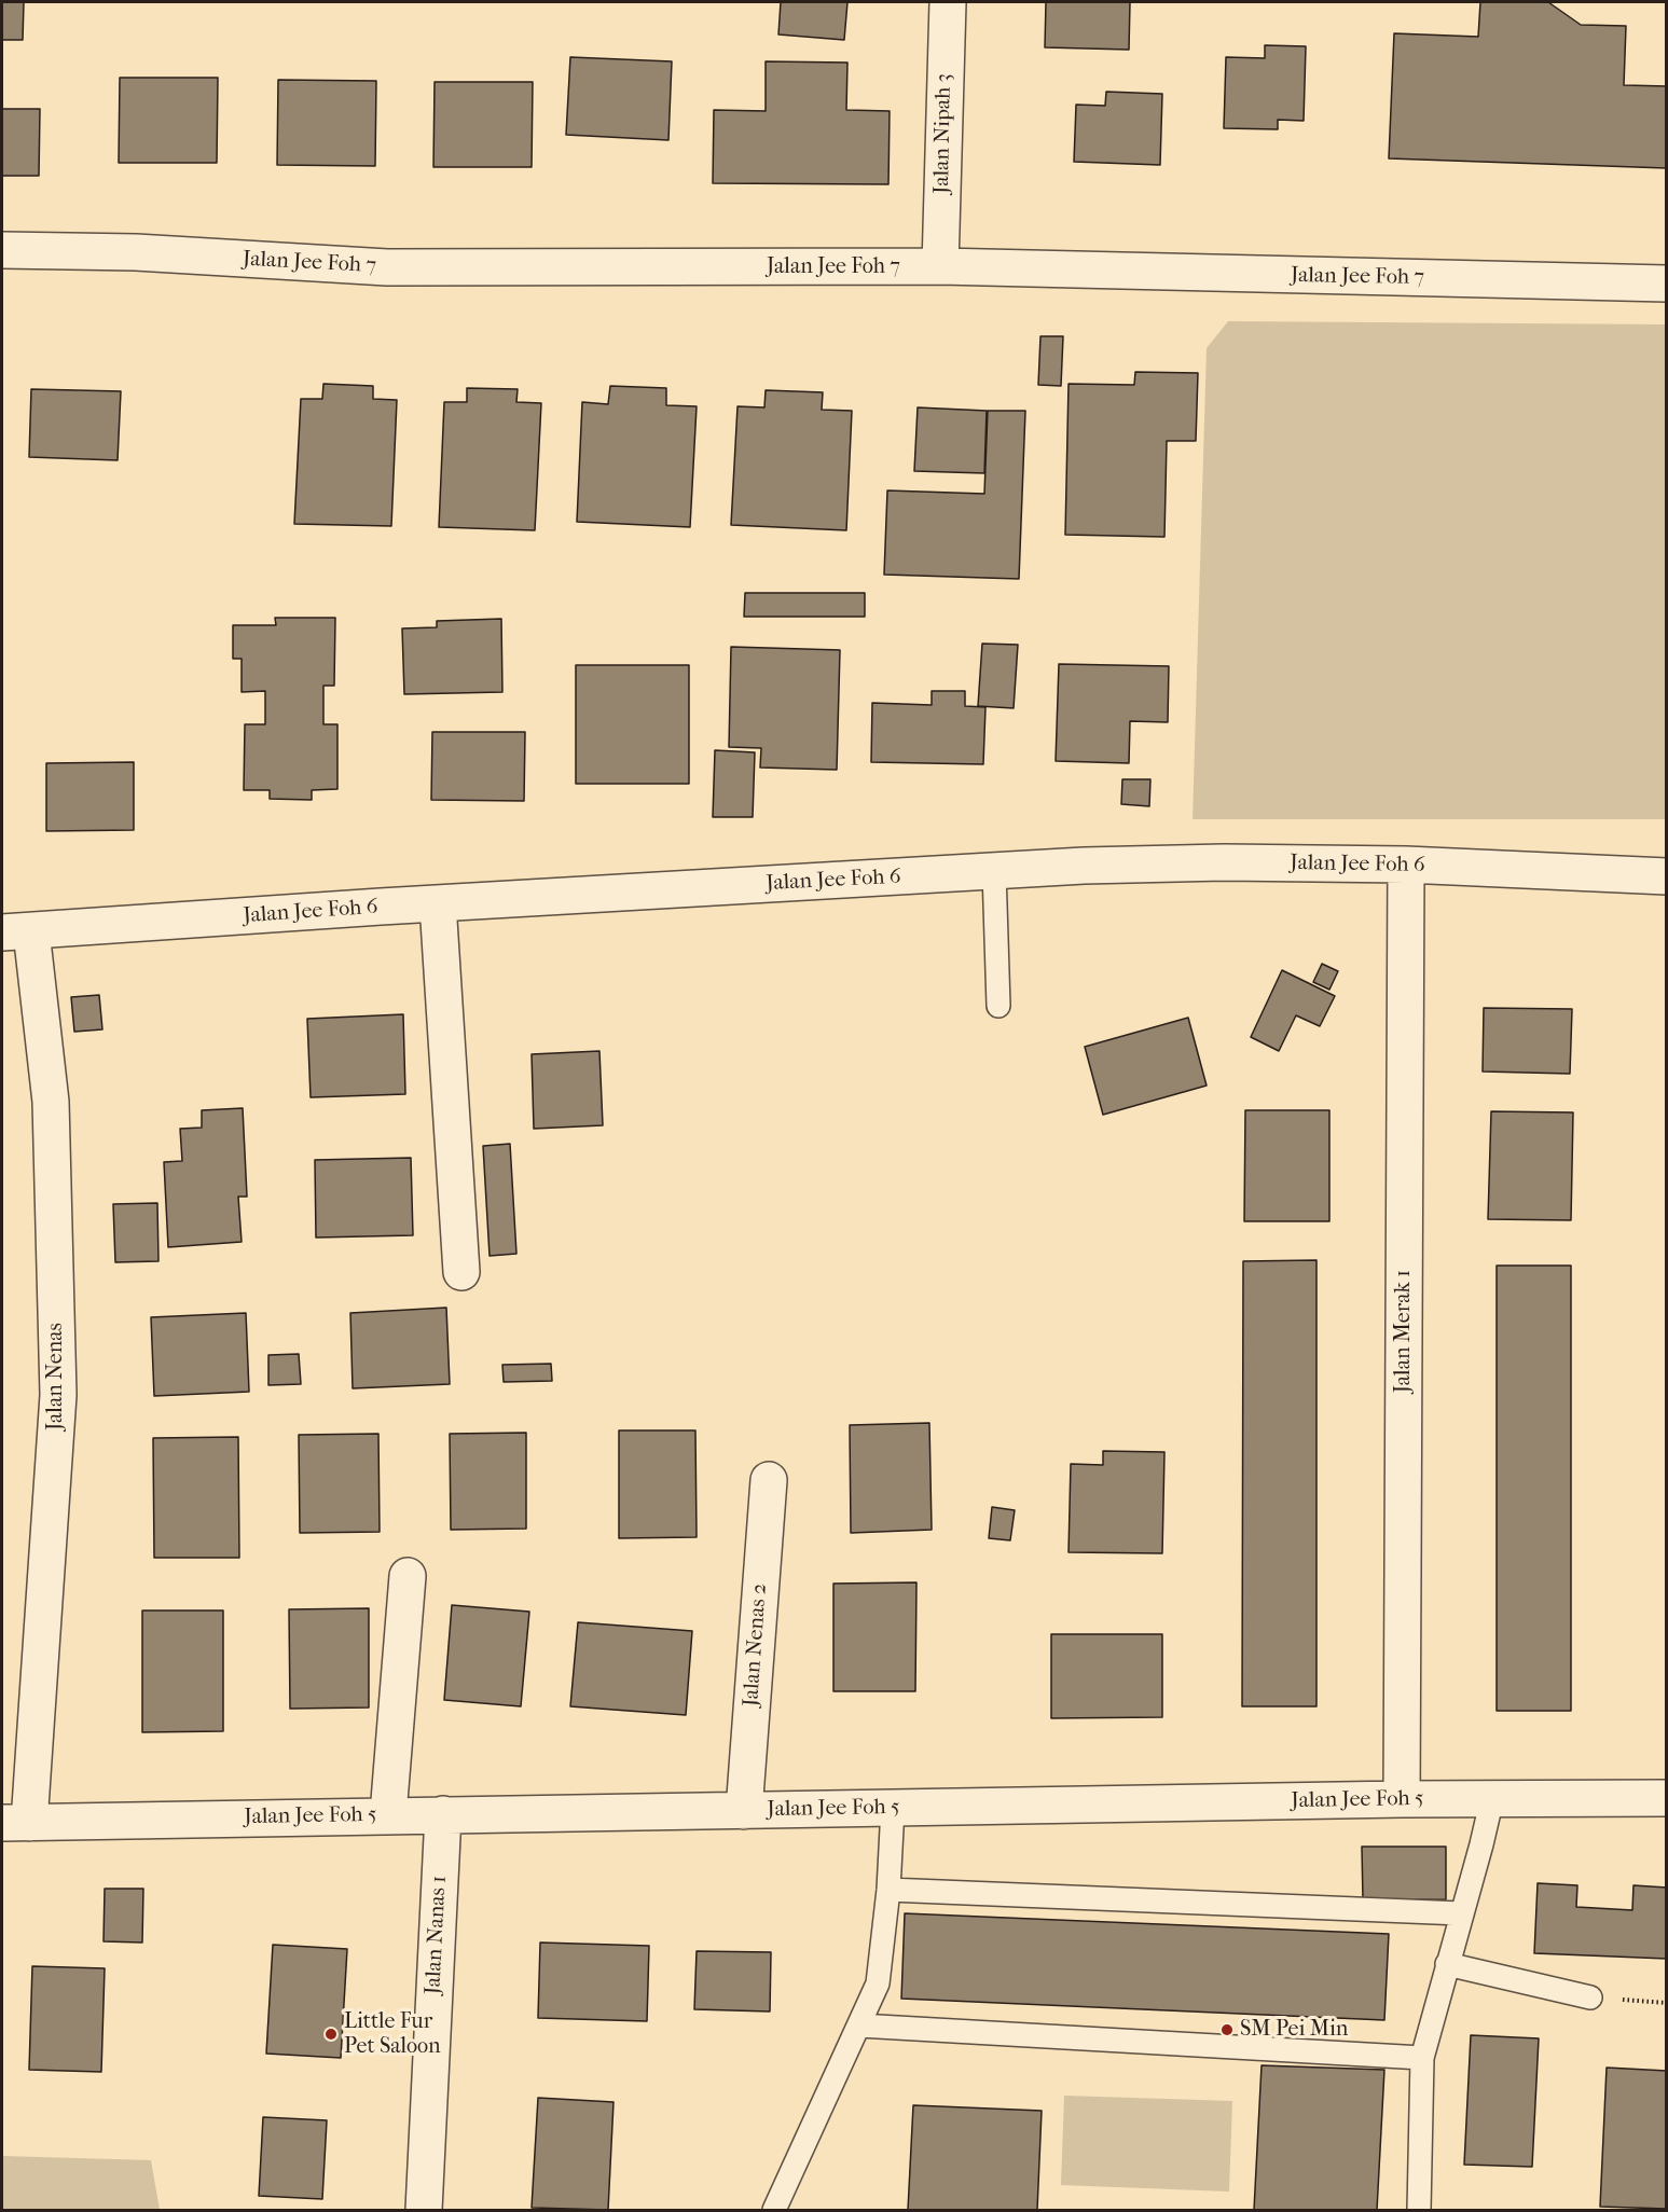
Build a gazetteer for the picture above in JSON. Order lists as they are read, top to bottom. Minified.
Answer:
{"streets":{"street":["Jalan Nipah 3","Jalan Jee Foh 7","Jalan Jee Foh 6","Jalan Merak 1","Jalan Nenas","Jalan Nenas 2","Jalan Jee Foh 5","Jalan Nanas 1"]},"crossings":[["Jalan Nipah 3","Jalan Jee Foh 7"],["Jalan Jee Foh 6","Jalan Merak 1"],["Jalan Jee Foh 6","Jalan Nenas"],["Jalan Merak 1","Jalan Jee Foh 5"],["Jalan Nenas","Jalan Jee Foh 5"],["Jalan Nenas 2","Jalan Jee Foh 5"],["Jalan Jee Foh 5","Jalan Nanas 1"]],"places":["SM Pei Min","Little Fur Pet Saloon"]}
